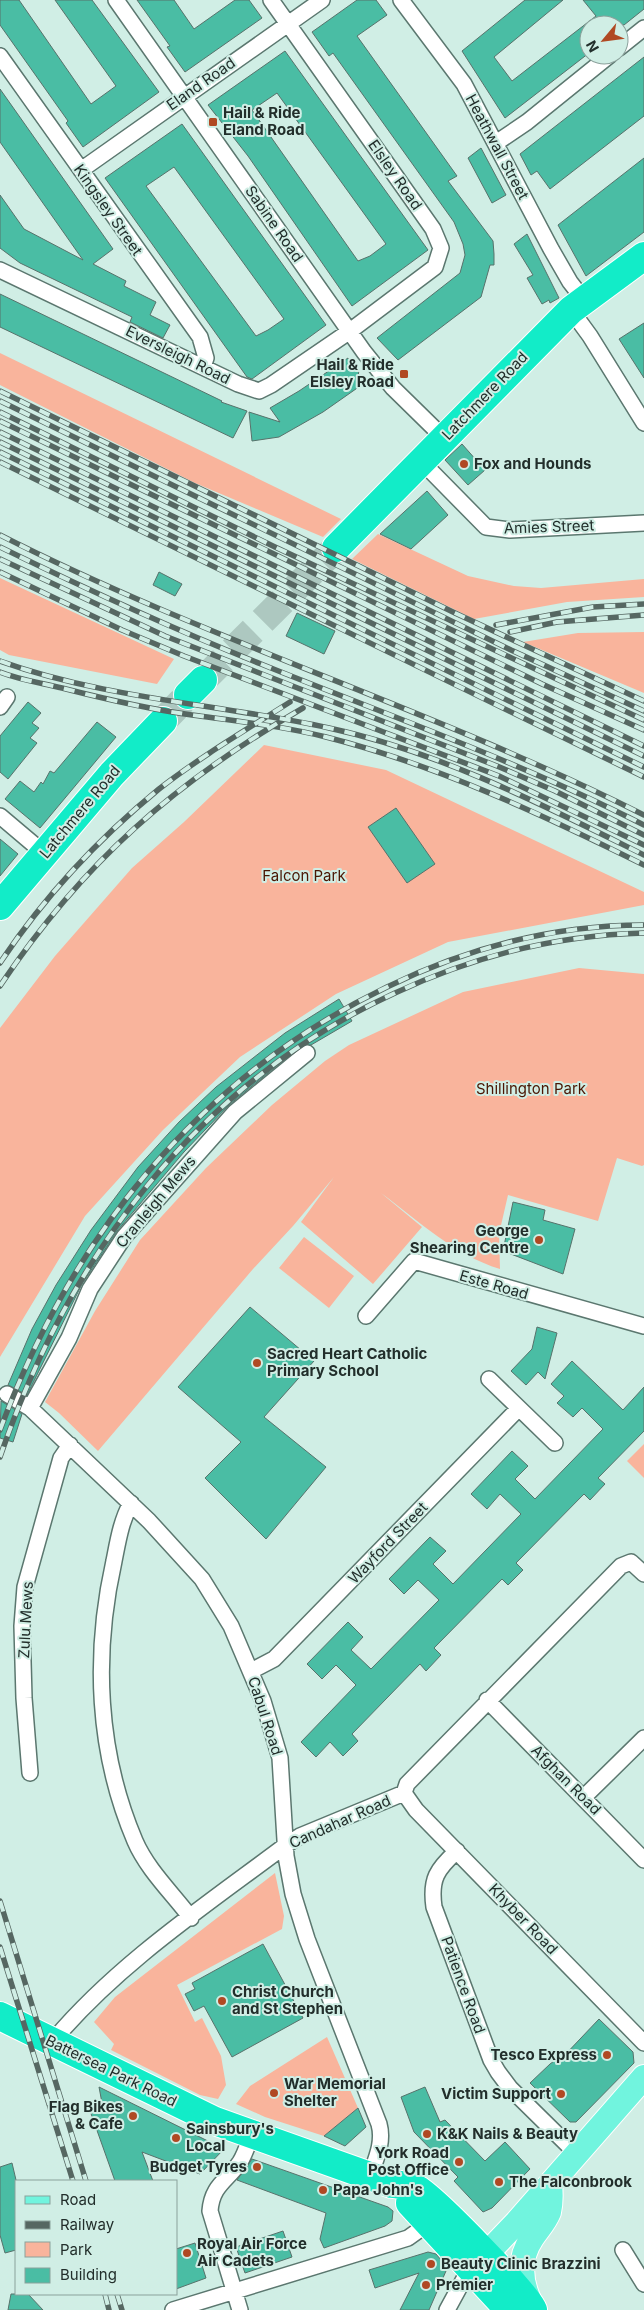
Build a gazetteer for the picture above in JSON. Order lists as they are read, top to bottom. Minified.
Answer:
{"streets":{"highway":["Latchmere Road","Battersea Park Road"],"street":["Eland Road","Heathwall Street","Elsley Road","Kingsley Street","Sabine Road","Eversleigh Road","Amies Street","Cranleigh Mews","Este Road","Wayford Street","Zulu Mews","Cabul Road","Afghan Road","Candahar Road","Khyber Road","Patience Road"]},"crossings":[["Eland Road","Elsley Road"],["Eland Road","Kingsley Street"],["Eland Road","Sabine Road"],["Heathwall Street","Latchmere Road"],["Elsley Road","Sabine Road"],["Elsley Road","Eversleigh Road"],["Kingsley Street","Eversleigh Road"],["Sabine Road","Eversleigh Road"],["Sabine Road","Latchmere Road"],["Latchmere Road","Amies Street"],["Cranleigh Mews","Cabul Road"],["Wayford Street","Cabul Road"],["Zulu Mews","Cabul Road"],["Cabul Road","Candahar Road"],["Cabul Road","Battersea Park Road"],["Afghan Road","Candahar Road"],["Candahar Road","Khyber Road"],["Candahar Road","Battersea Park Road"],["Khyber Road","Patience Road"]],"parks":["Falcon Park","Shillington Park"],"places":{"transit":["Hail & Ride Eland Road","Hail & Ride Elsley Road"],"other":["Fox and Hounds","George Shearing Centre","Sacred Heart Catholic Primary School","Christ Church and St Stephen","Tesco Express","War Memorial Shelter","Victim Support","Flag Bikes & Cafe","K&K Nails & Beauty","Sainsbury's Local","York Road Post Office","Budget Tyres","The Falconbrook","Papa John's","Royal Air Force Air Cadets","Beauty Clinic Brazzini","Premier"]},"legend":["Road","Railway","Park","Building"],"north":"bottom left"}
